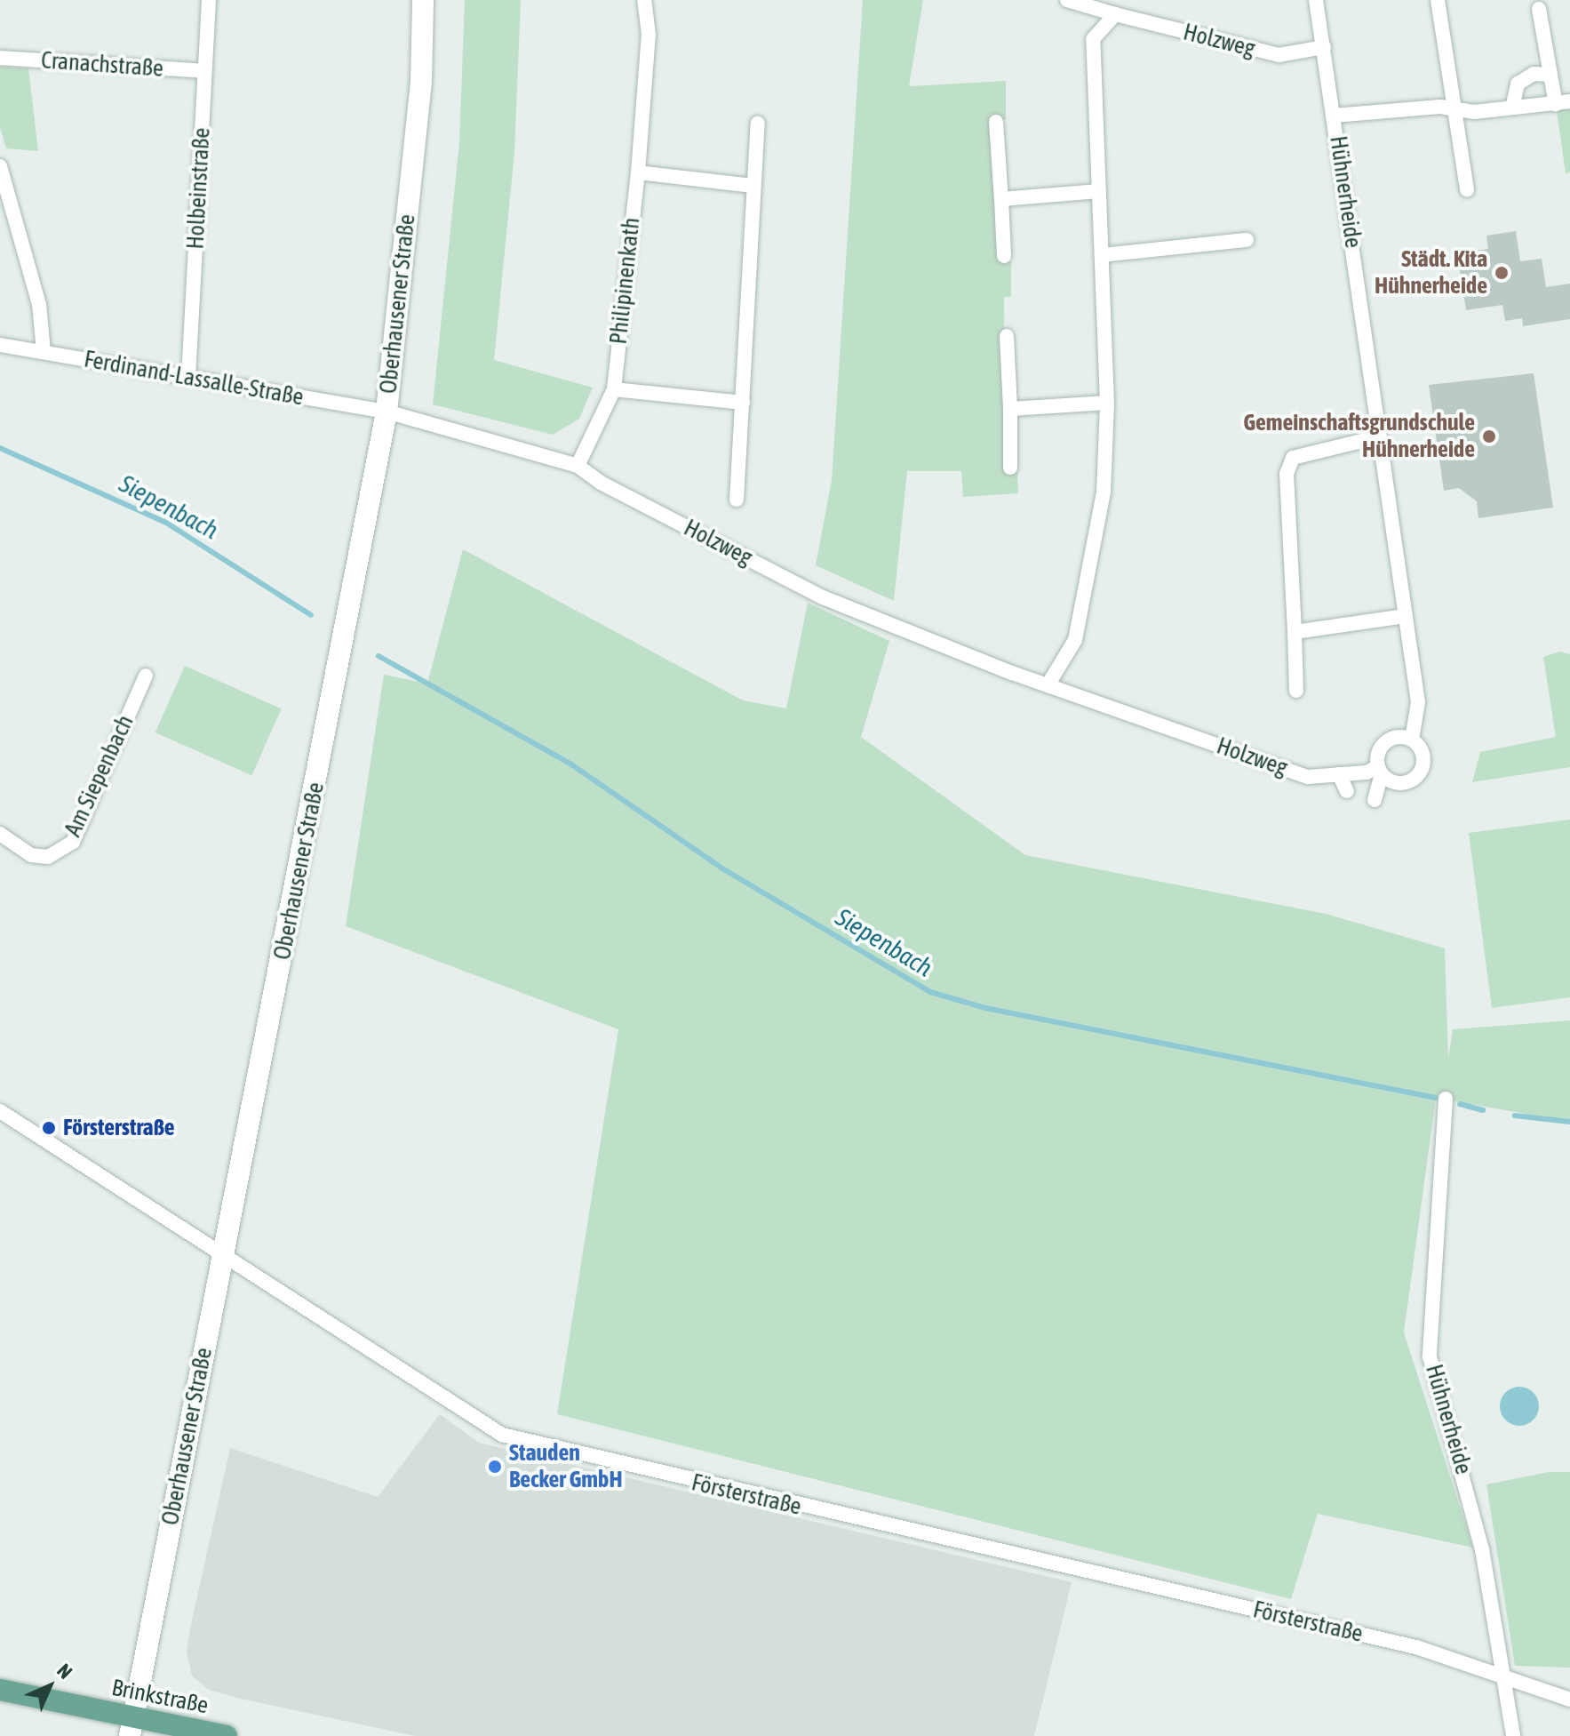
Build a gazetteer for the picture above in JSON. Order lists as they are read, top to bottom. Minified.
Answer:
{"streets":{"main road":["Oberhausener Straße","Brinkstraße"],"street":["Holzweg","Cranachstraße","Holbeinstraße","Hühnerheide","Philipinenkath","Ferdinand-Lassalle-Straße","Am Siepenbach","Försterstraße"]},"crossings":[["Holzweg","Hühnerheide"],["Holzweg","Philipinenkath"],["Holzweg","Oberhausener Straße"],["Holzweg","Ferdinand-Lassalle-Straße"],["Cranachstraße","Holbeinstraße"],["Holbeinstraße","Ferdinand-Lassalle-Straße"],["Hühnerheide","Försterstraße"],["Oberhausener Straße","Ferdinand-Lassalle-Straße"],["Oberhausener Straße","Försterstraße"],["Oberhausener Straße","Brinkstraße"]],"water":["Siepenbach"],"places":["Städt. Kita Hühnerheide","Gemeinschaftsgrundschule Hühnerheide","Försterstraße","Stauden Becker GmbH"],"north":"top right"}
